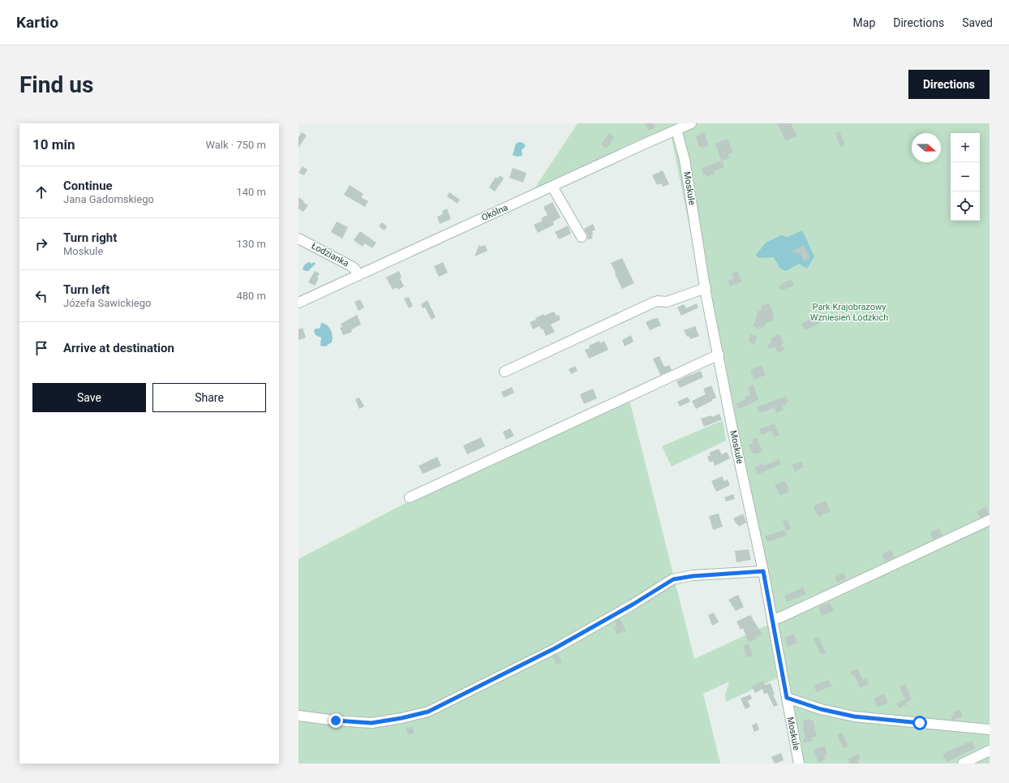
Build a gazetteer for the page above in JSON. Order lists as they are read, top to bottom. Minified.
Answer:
{"streets":{"street":["Moskule","Okólna","Łodzianka"]},"crossings":[["Moskule","Okólna"],["Okólna","Łodzianka"]],"parks":["Park Krajobrazowy Wzniesień Łódzkich"],"north":"right","page":{"header":"Kartio","nav":["Map","Directions","Saved"],"buttons":["Directions",["Save","Share"]],"title":"Find us","heading":["10 min","Walk · 750 m"],"map_buttons":["+","−"],"list":[["Continue","Jana Gadomskiego","140 m"],["Turn right","Moskule","130 m"],["Turn left","Józefa Sawickiego","480 m"],"Arrive at destination"]}}
